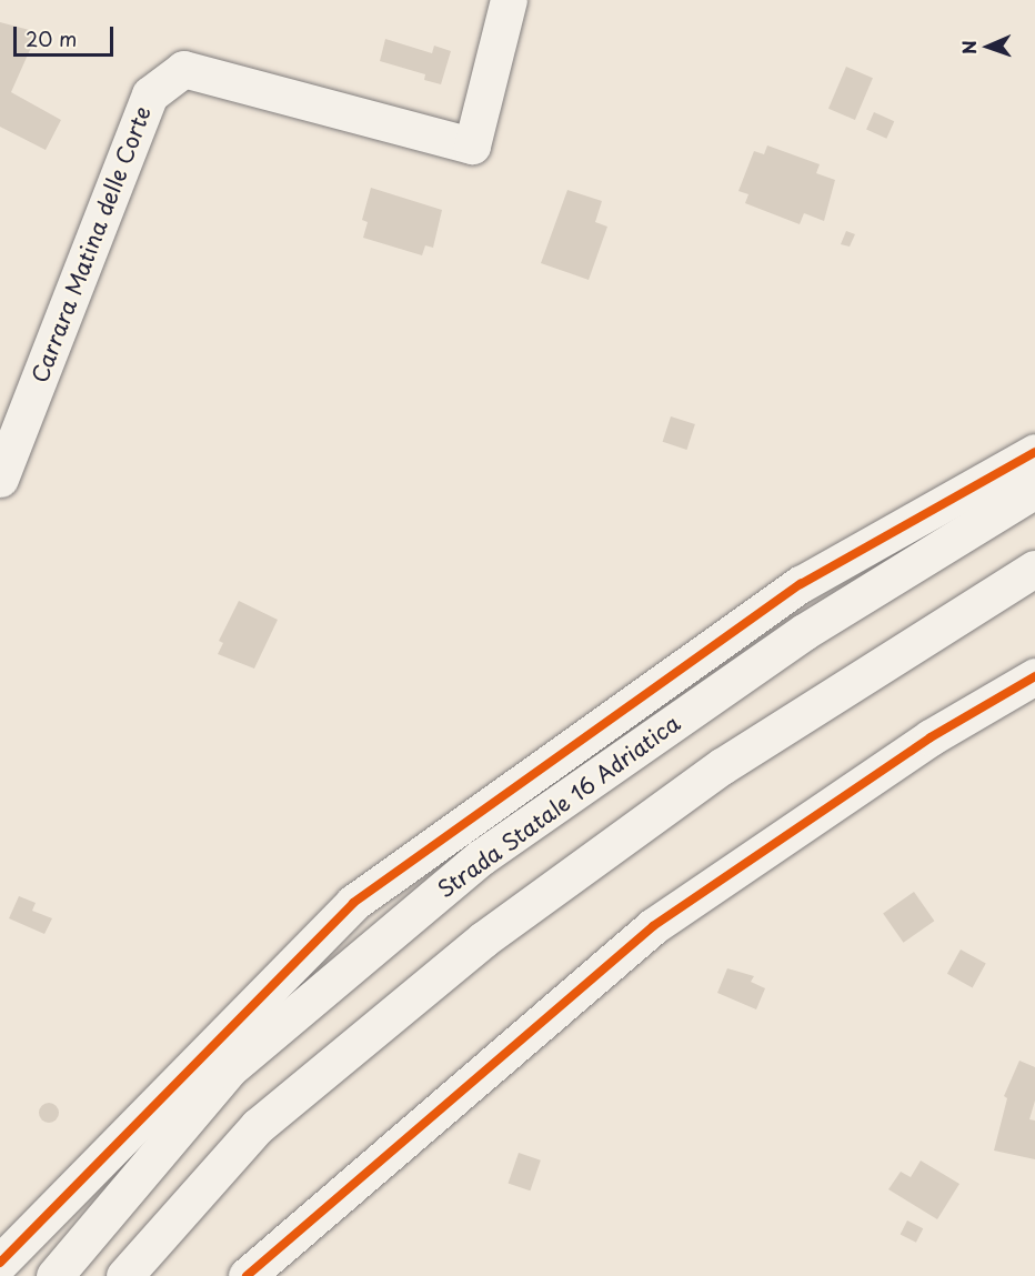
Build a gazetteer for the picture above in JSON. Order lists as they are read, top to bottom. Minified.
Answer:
{"streets":{"main road":["Carrara Matina delle Corte","Strada Statale 16 Adriatica"]},"scale_bar":"20 m","north":"left"}
